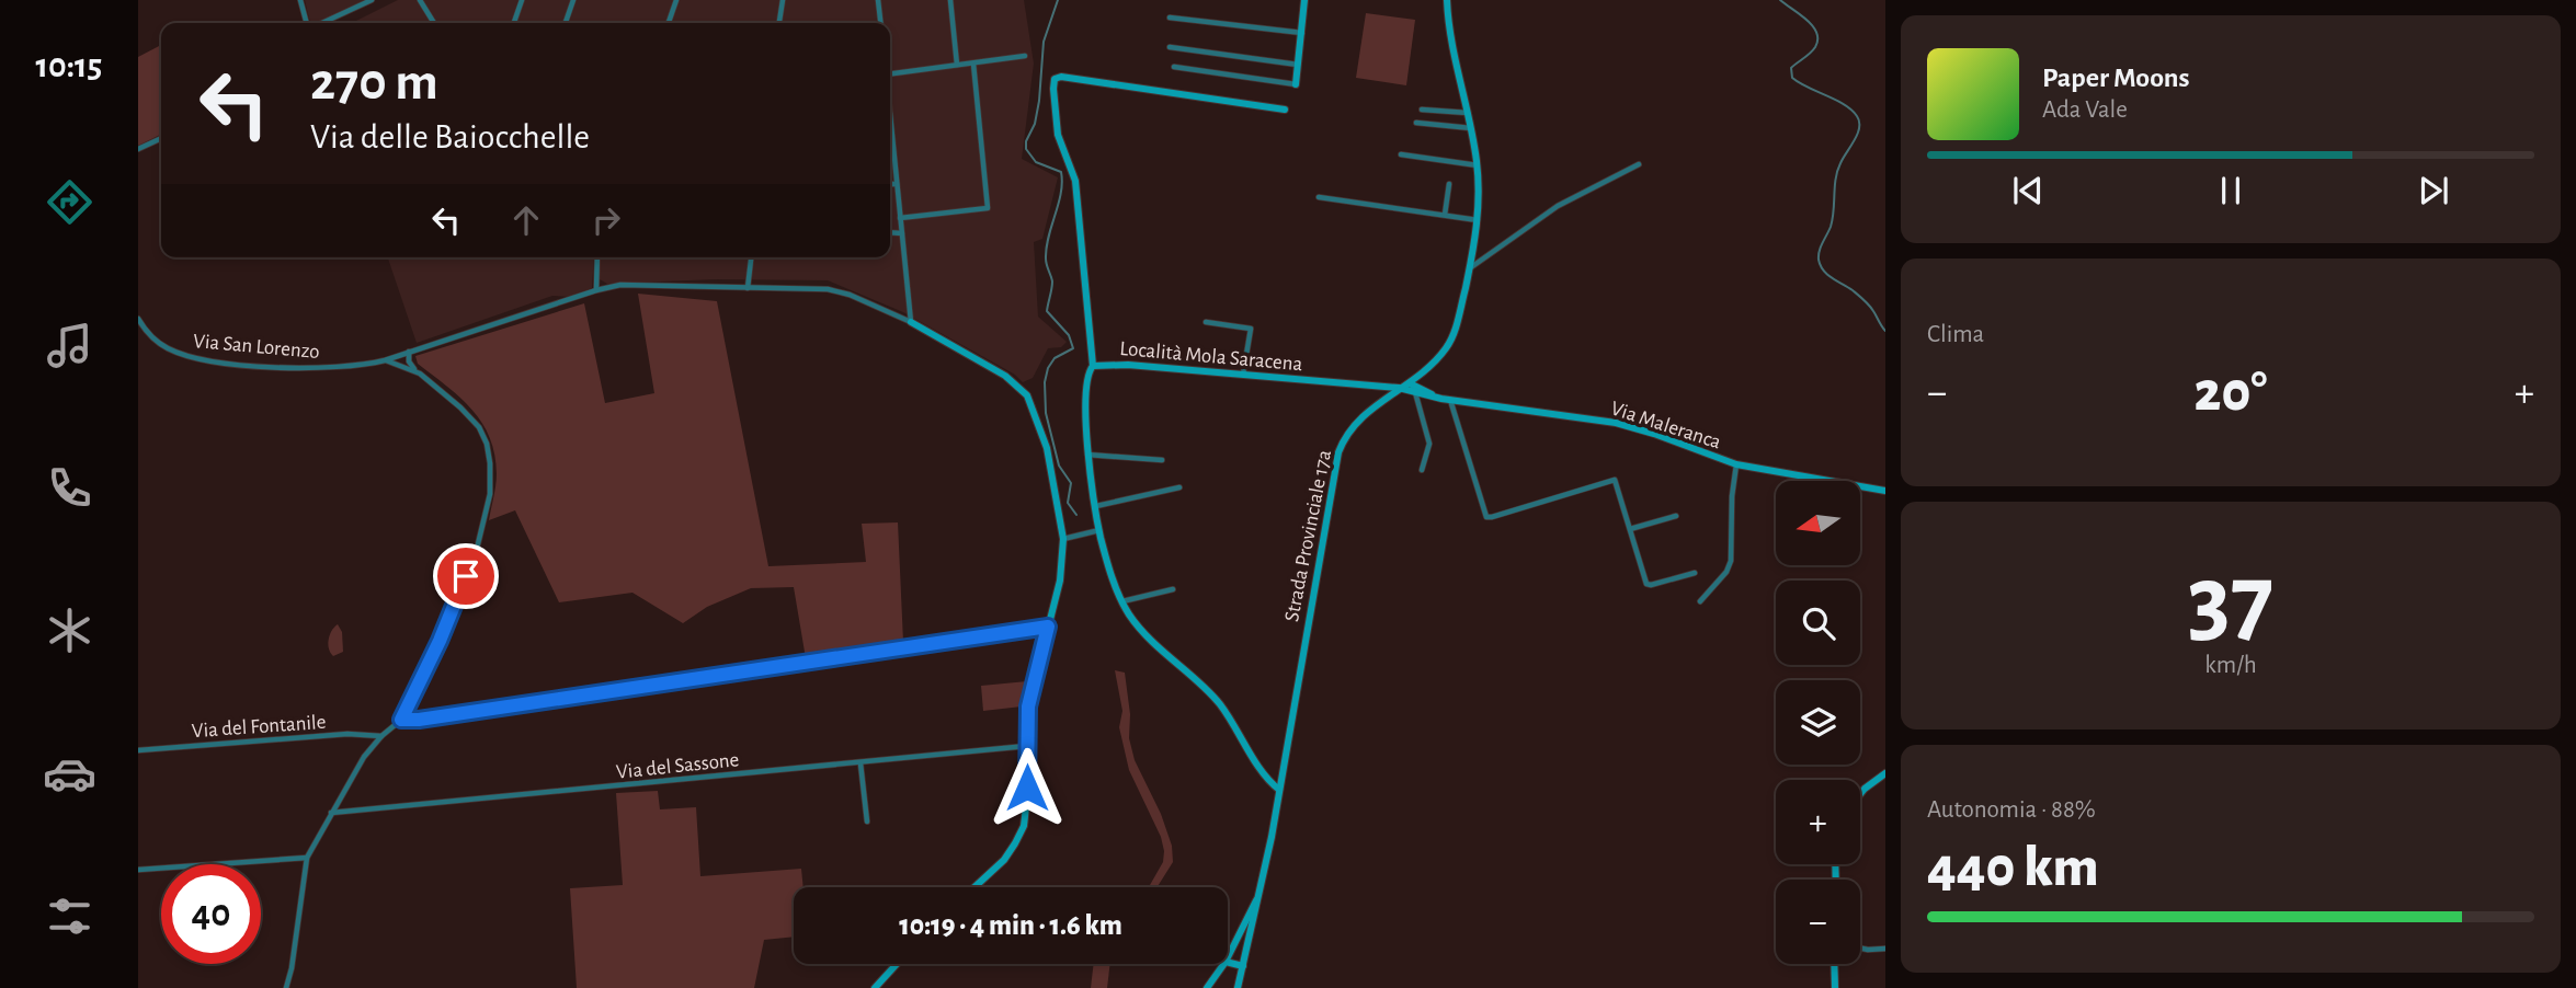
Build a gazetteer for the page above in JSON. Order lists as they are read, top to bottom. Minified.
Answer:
{"streets":{"street":["Via San Lorenzo","Località Mola Saracena","Via Maleranca","Strada Provinciale 17a","Via del Fontanile","Via del Sassone"]},"crossings":[["Località Mola Saracena","Strada Provinciale 17a"]],"north":"left","page":{"tabs":"10:15","turn":["270 m","Via delle Baiocchelle"],"song":["Paper Moons","Ada Vale"],"tile":["Clima",["37","km/h"],["Autonomia · 88%","440 km"]],"heat":["−","20°","+"],"map_buttons":["+","−"],"limit":"40","trip":"10:19 · 4 min · 1.6 km"}}
